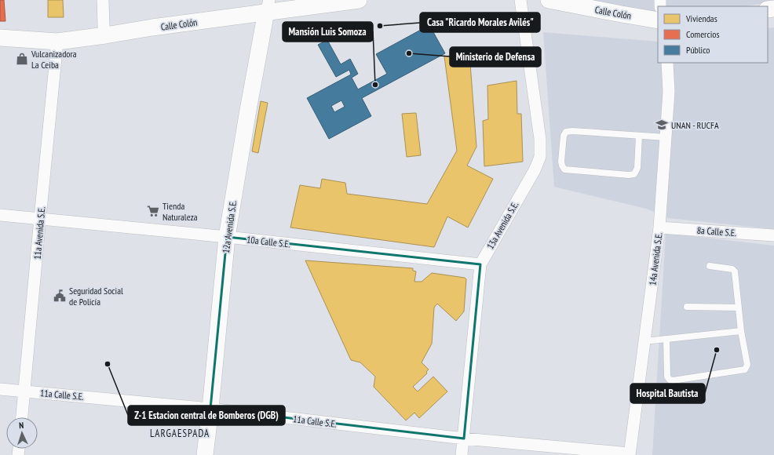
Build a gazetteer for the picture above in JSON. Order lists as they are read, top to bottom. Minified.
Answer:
{"streets":{"main road":["Calle Colón","12a Avenida S.E."],"street":["13a Avenida S.E.","8a Calle S.E.","11a Avenida S.E.","10a Calle S.E.","14a Avenida S.E.","11a Calle S.E."]},"crossings":[["Calle Colón","12a Avenida S.E."],["Calle Colón","11a Avenida S.E."],["13a Avenida S.E.","10a Calle S.E."],["13a Avenida S.E.","11a Calle S.E."],["12a Avenida S.E.","10a Calle S.E."],["12a Avenida S.E.","11a Calle S.E."],["8a Calle S.E.","14a Avenida S.E."],["11a Avenida S.E.","10a Calle S.E."],["11a Avenida S.E.","11a Calle S.E."],["14a Avenida S.E.","11a Calle S.E."]],"districts":["LARGAESPADA"],"places":{"other":["Casa \"Ricardo Morales Avilés\"","Ministerio de Defensa","Mansión Luis Somoza","Hospital Bautista","Z-1 Estacion central de Bomberos (DGB)"],"shop":["Vulcanizadora La Ceiba"],"school or university":["UNAN - RUCFA"],"supermarket":["Tienda Naturaleza"],"public building":["Seguridad Social de Policía"]},"legend":["Viviendas","Comercios","Público"],"north":"top"}
